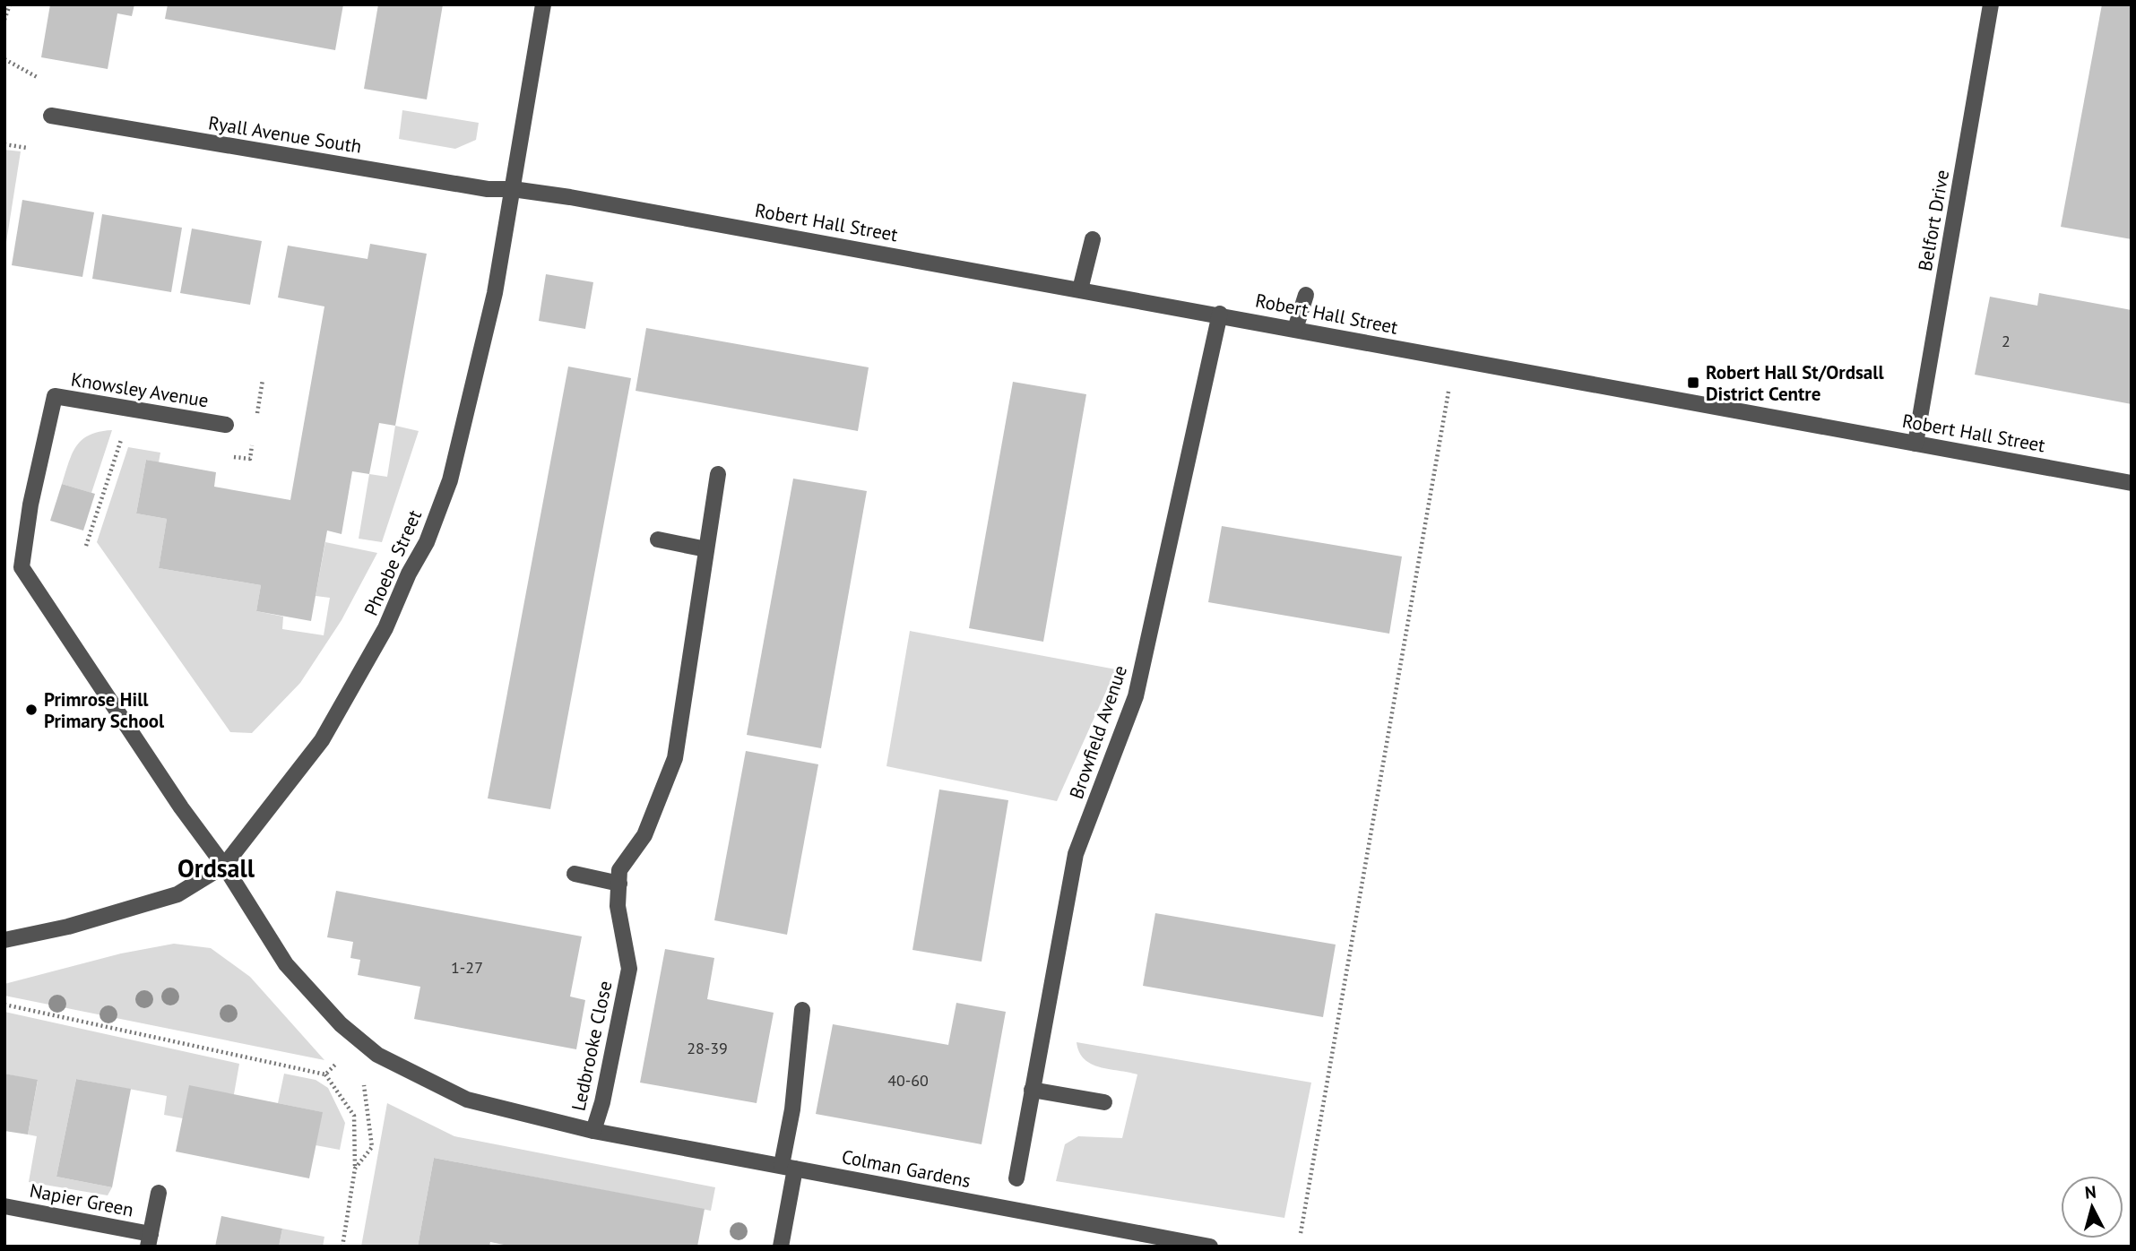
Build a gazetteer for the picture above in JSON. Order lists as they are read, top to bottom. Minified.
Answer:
{"streets":{"street":["Ryall Avenue South","Belfort Drive","Robert Hall Street","Knowsley Avenue","Phoebe Street","Browfield Avenue","Ledbrooke Close","Colman Gardens","Napier Green"]},"crossings":[["Ryall Avenue South","Robert Hall Street"],["Ryall Avenue South","Phoebe Street"],["Belfort Drive","Robert Hall Street"],["Robert Hall Street","Phoebe Street"],["Robert Hall Street","Browfield Avenue"],["Knowsley Avenue","Phoebe Street"],["Knowsley Avenue","Ledbrooke Close"],["Phoebe Street","Ledbrooke Close"],["Ledbrooke Close","Colman Gardens"]],"districts":["Ordsall"],"places":{"transit":["Robert Hall St/Ordsall District Centre"],"other":["Primrose Hill Primary School"]},"house_numbers":["2","1-27","28-39","40-60"],"north":"top"}
